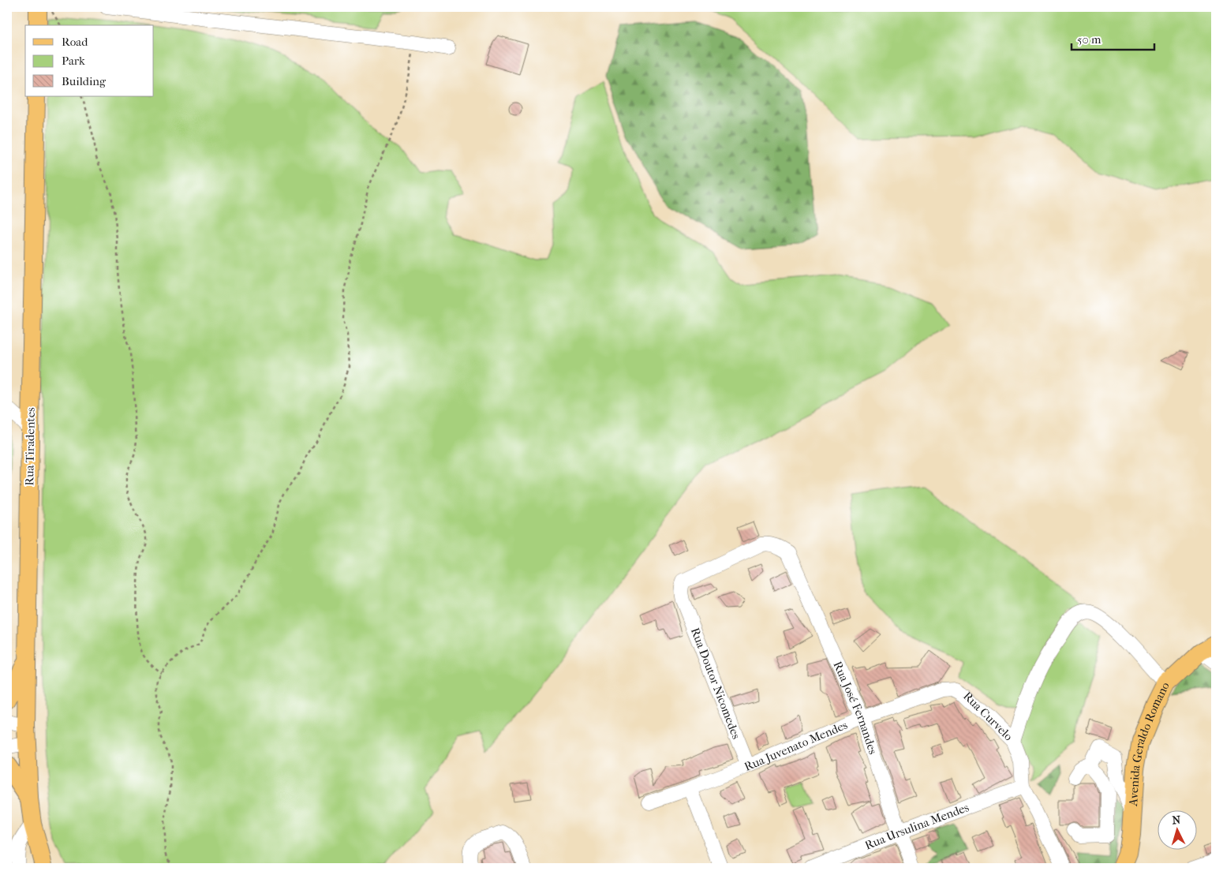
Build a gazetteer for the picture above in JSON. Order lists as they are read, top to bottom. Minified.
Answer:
{"streets":{"main road":["Rua Tiradentes","Avenida Geraldo Romano"],"street":["Rua Doutor Nicomedes","Rua José Fernandes","Rua Curvelo","Rua Juvenato Mendes","Rua Ursulina Mendes"]},"crossings":[["Rua Doutor Nicomedes","Rua José Fernandes"],["Rua Doutor Nicomedes","Rua Juvenato Mendes"],["Rua José Fernandes","Rua Juvenato Mendes"],["Rua José Fernandes","Rua Ursulina Mendes"],["Rua Curvelo","Rua Juvenato Mendes"],["Rua Curvelo","Rua Ursulina Mendes"]],"legend":["Road","Park","Building"],"scale_bar":"50 m","north":"top"}
